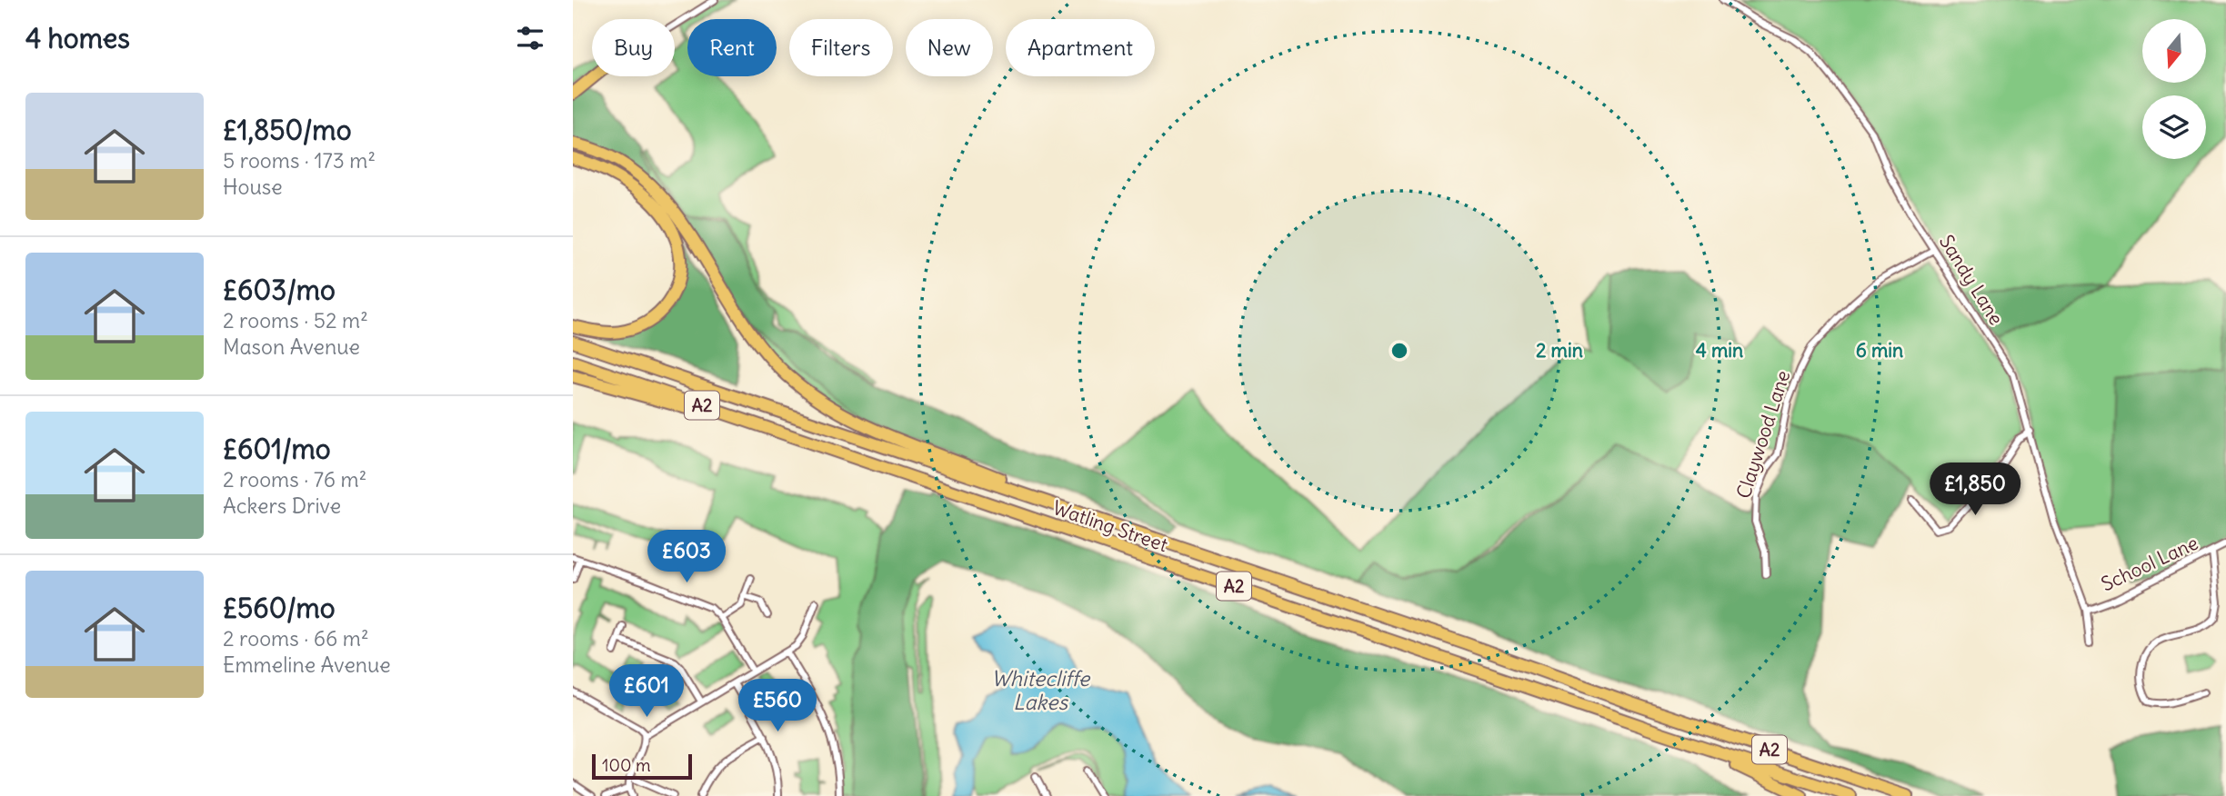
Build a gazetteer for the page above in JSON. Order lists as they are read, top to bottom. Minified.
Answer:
{"streets":{"highway":["A2","Watling Street"],"street":["Sandy Lane","Claywood Lane","School Lane"]},"crossings":[["Sandy Lane","Claywood Lane"],["Sandy Lane","School Lane"],["A2","Watling Street"]],"water":["Whitecliffe Lakes"],"scale_bar":"100 m","north":"bottom","page":{"heading":"4 homes","chip":["Buy","Rent","Filters","New","Apartment"],"list":[{"name":"£1,850/mo","note":"5 rooms · 173 m² · House"},{"name":"£603/mo","note":"2 rooms · 52 m² · Mason Avenue"},{"name":"£601/mo","note":"2 rooms · 76 m² · Ackers Drive"},{"name":"£560/mo","note":"2 rooms · 66 m² · Emmeline Avenue"}],"price":["£1,850","£603","£601","£560"],"scale":"100 m"},"rings":["2 min","4 min","6 min"]}
